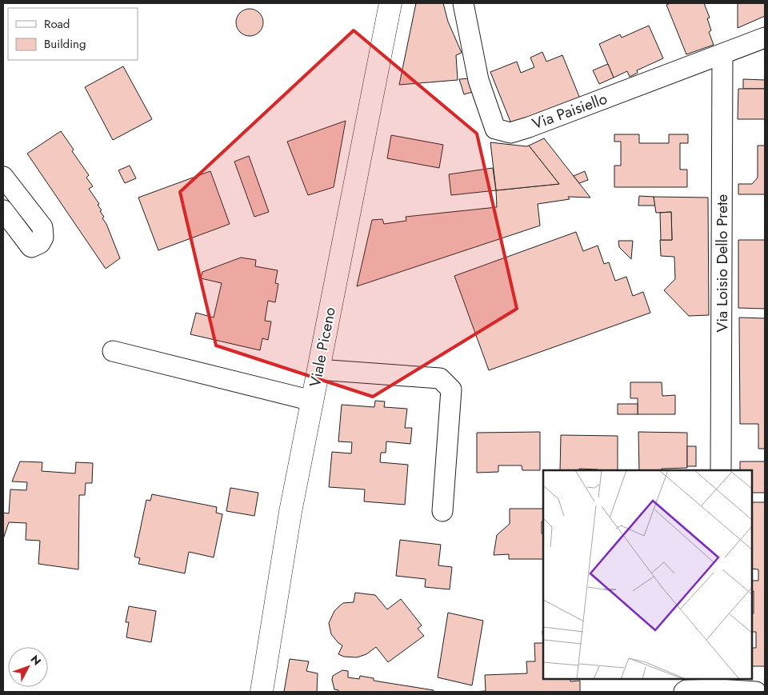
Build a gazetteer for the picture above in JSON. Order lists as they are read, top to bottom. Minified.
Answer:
{"streets":{"main road":["Viale Piceno"],"street":["Via Paisiello","Via Loisio Dello Prete"]},"crossings":[["Via Paisiello","Via Loisio Dello Prete"]],"legend":["Road","Building"],"north":"top right"}
